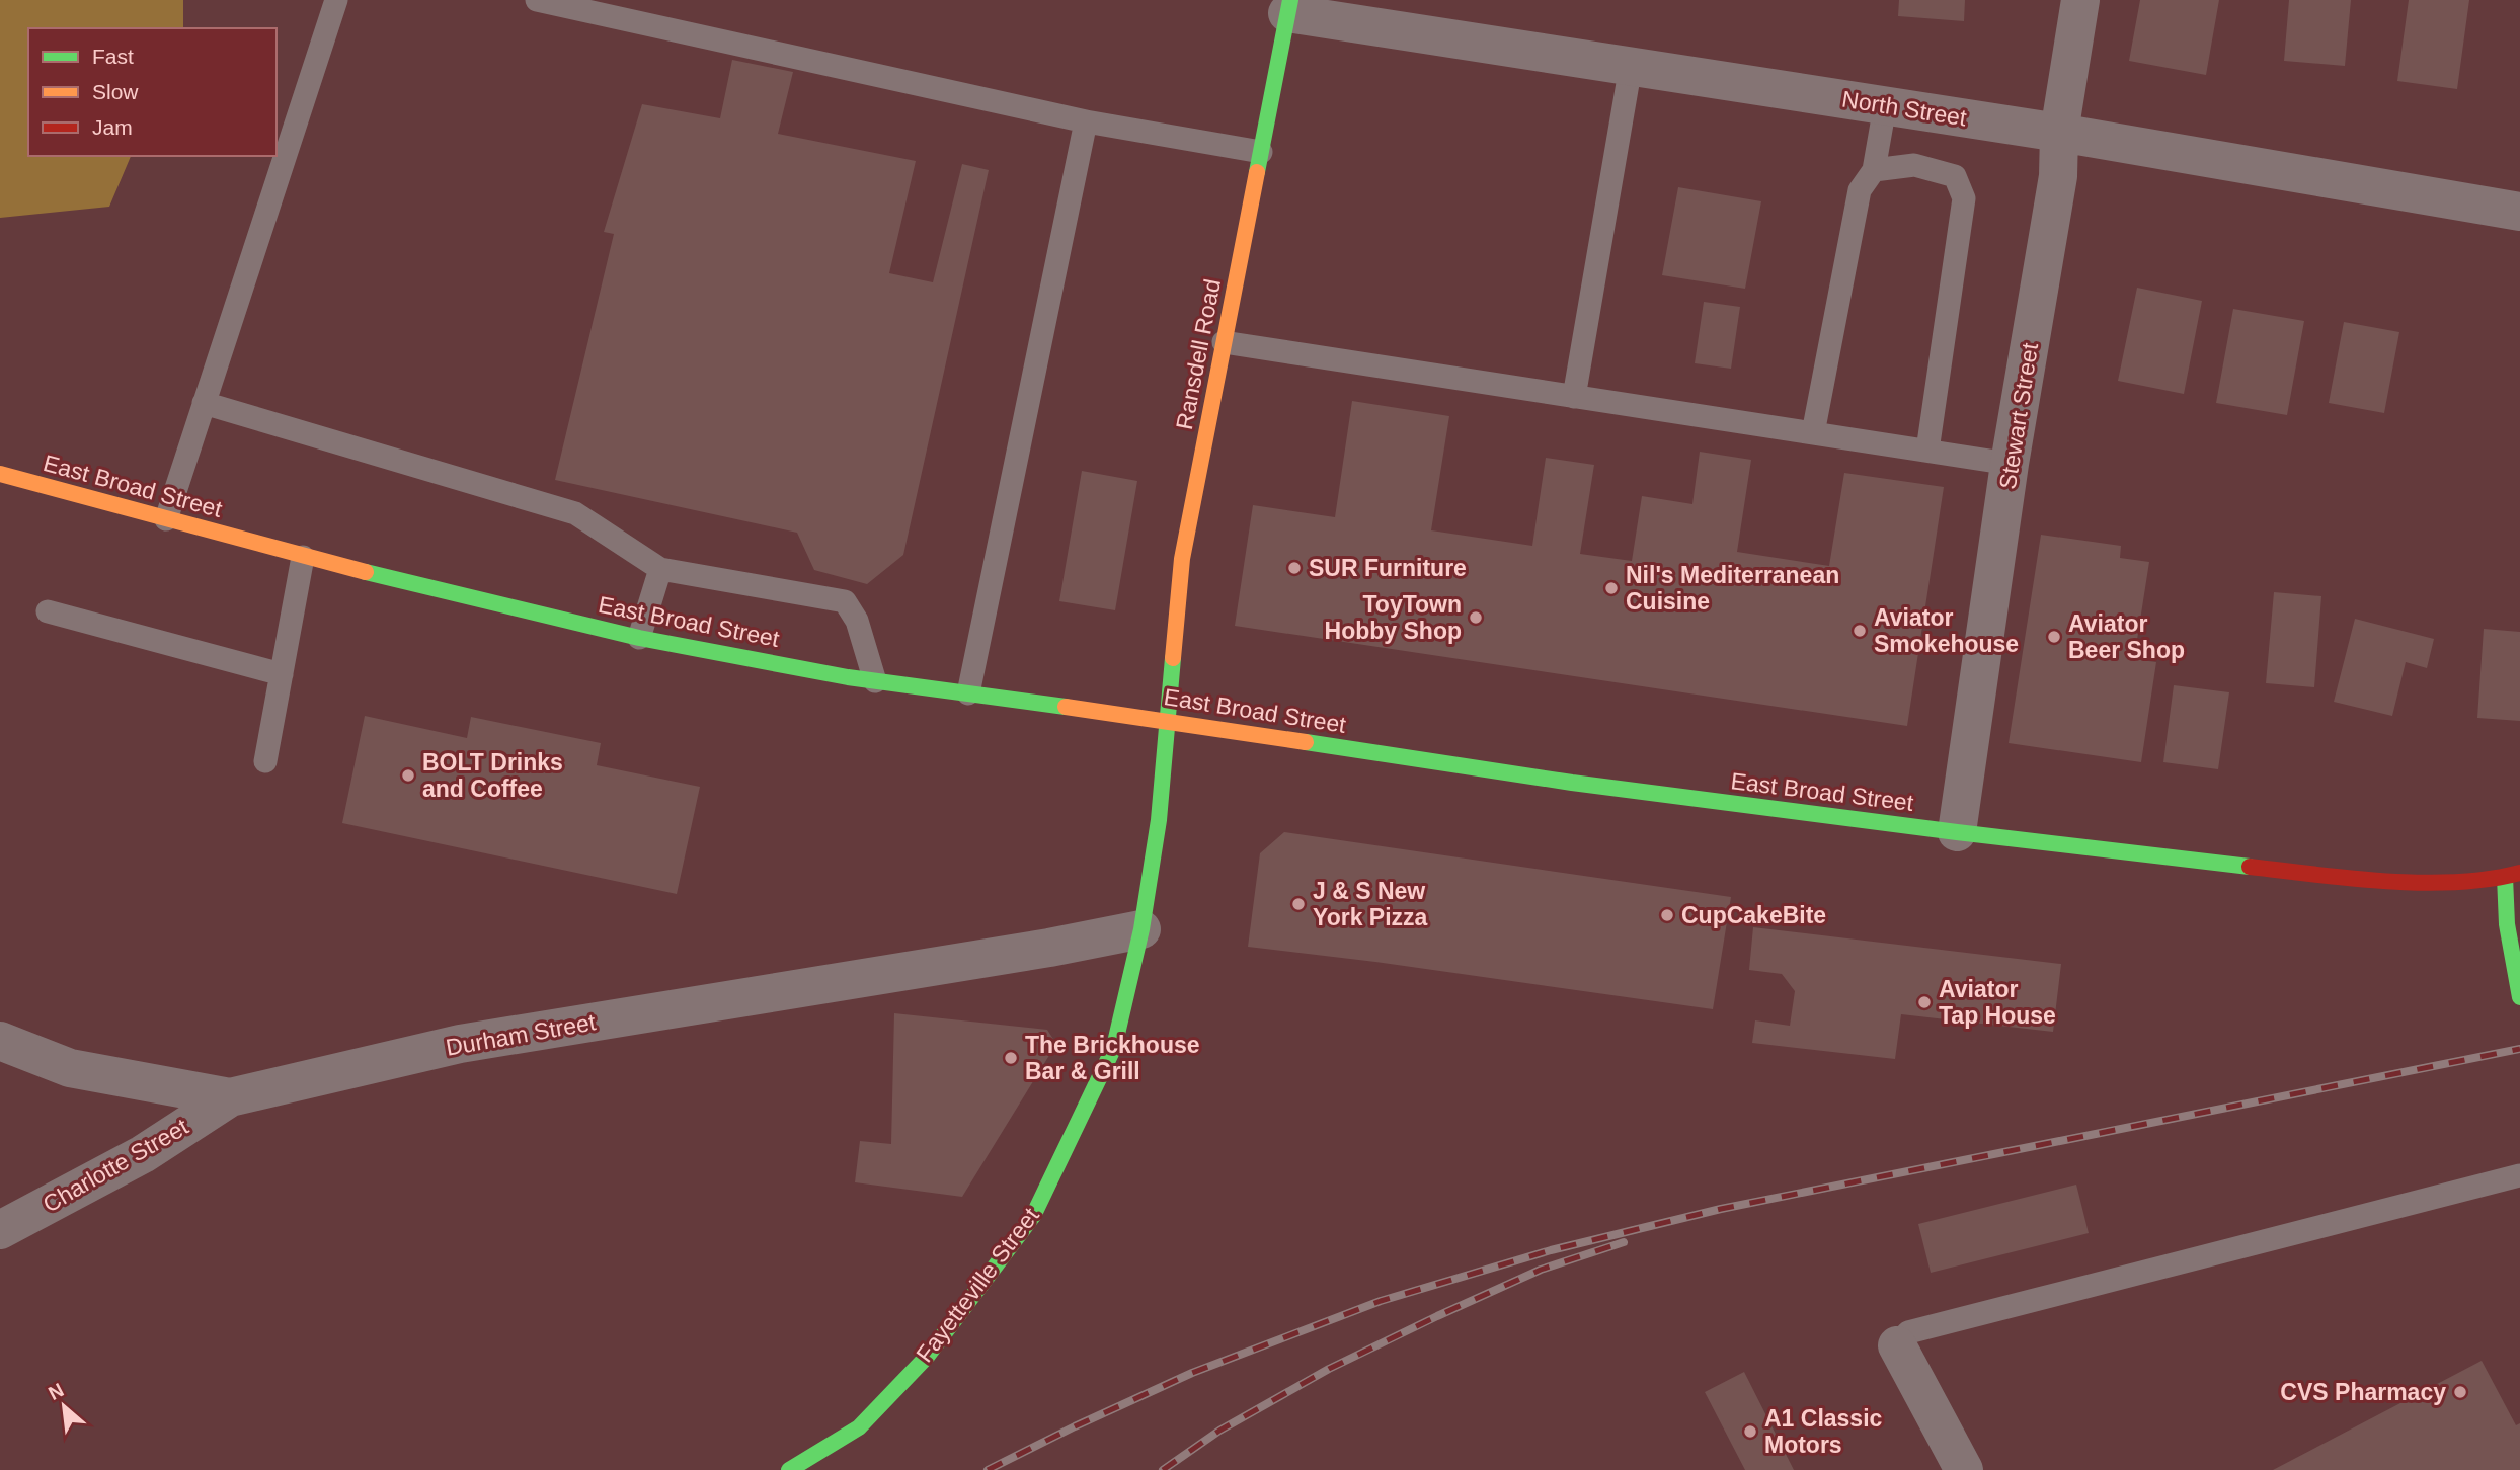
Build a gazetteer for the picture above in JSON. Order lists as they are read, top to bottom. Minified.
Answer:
{"streets":{"main road":["Ransdell Road","East Broad Street","Fayetteville Street"],"street":["North Street","Stewart Street","Durham Street","Charlotte Street"]},"crossings":[["North Street","Ransdell Road"],["North Street","Stewart Street"],["Ransdell Road","East Broad Street"],["Ransdell Road","Fayetteville Street"],["Stewart Street","East Broad Street"],["East Broad Street","Fayetteville Street"],["Durham Street","Charlotte Street"],["Durham Street","Fayetteville Street"]],"places":["SUR Furniture","Nil's Mediterranean Cuisine","ToyTown Hobby Shop","Aviator Smokehouse","Aviator Beer Shop","BOLT Drinks and Coffee","J & S New York Pizza","CupCakeBite","Aviator Tap House","The Brickhouse Bar & Grill","CVS Pharmacy","A1 Classic Motors"],"legend":["Fast","Slow","Jam"],"north":"top left"}
